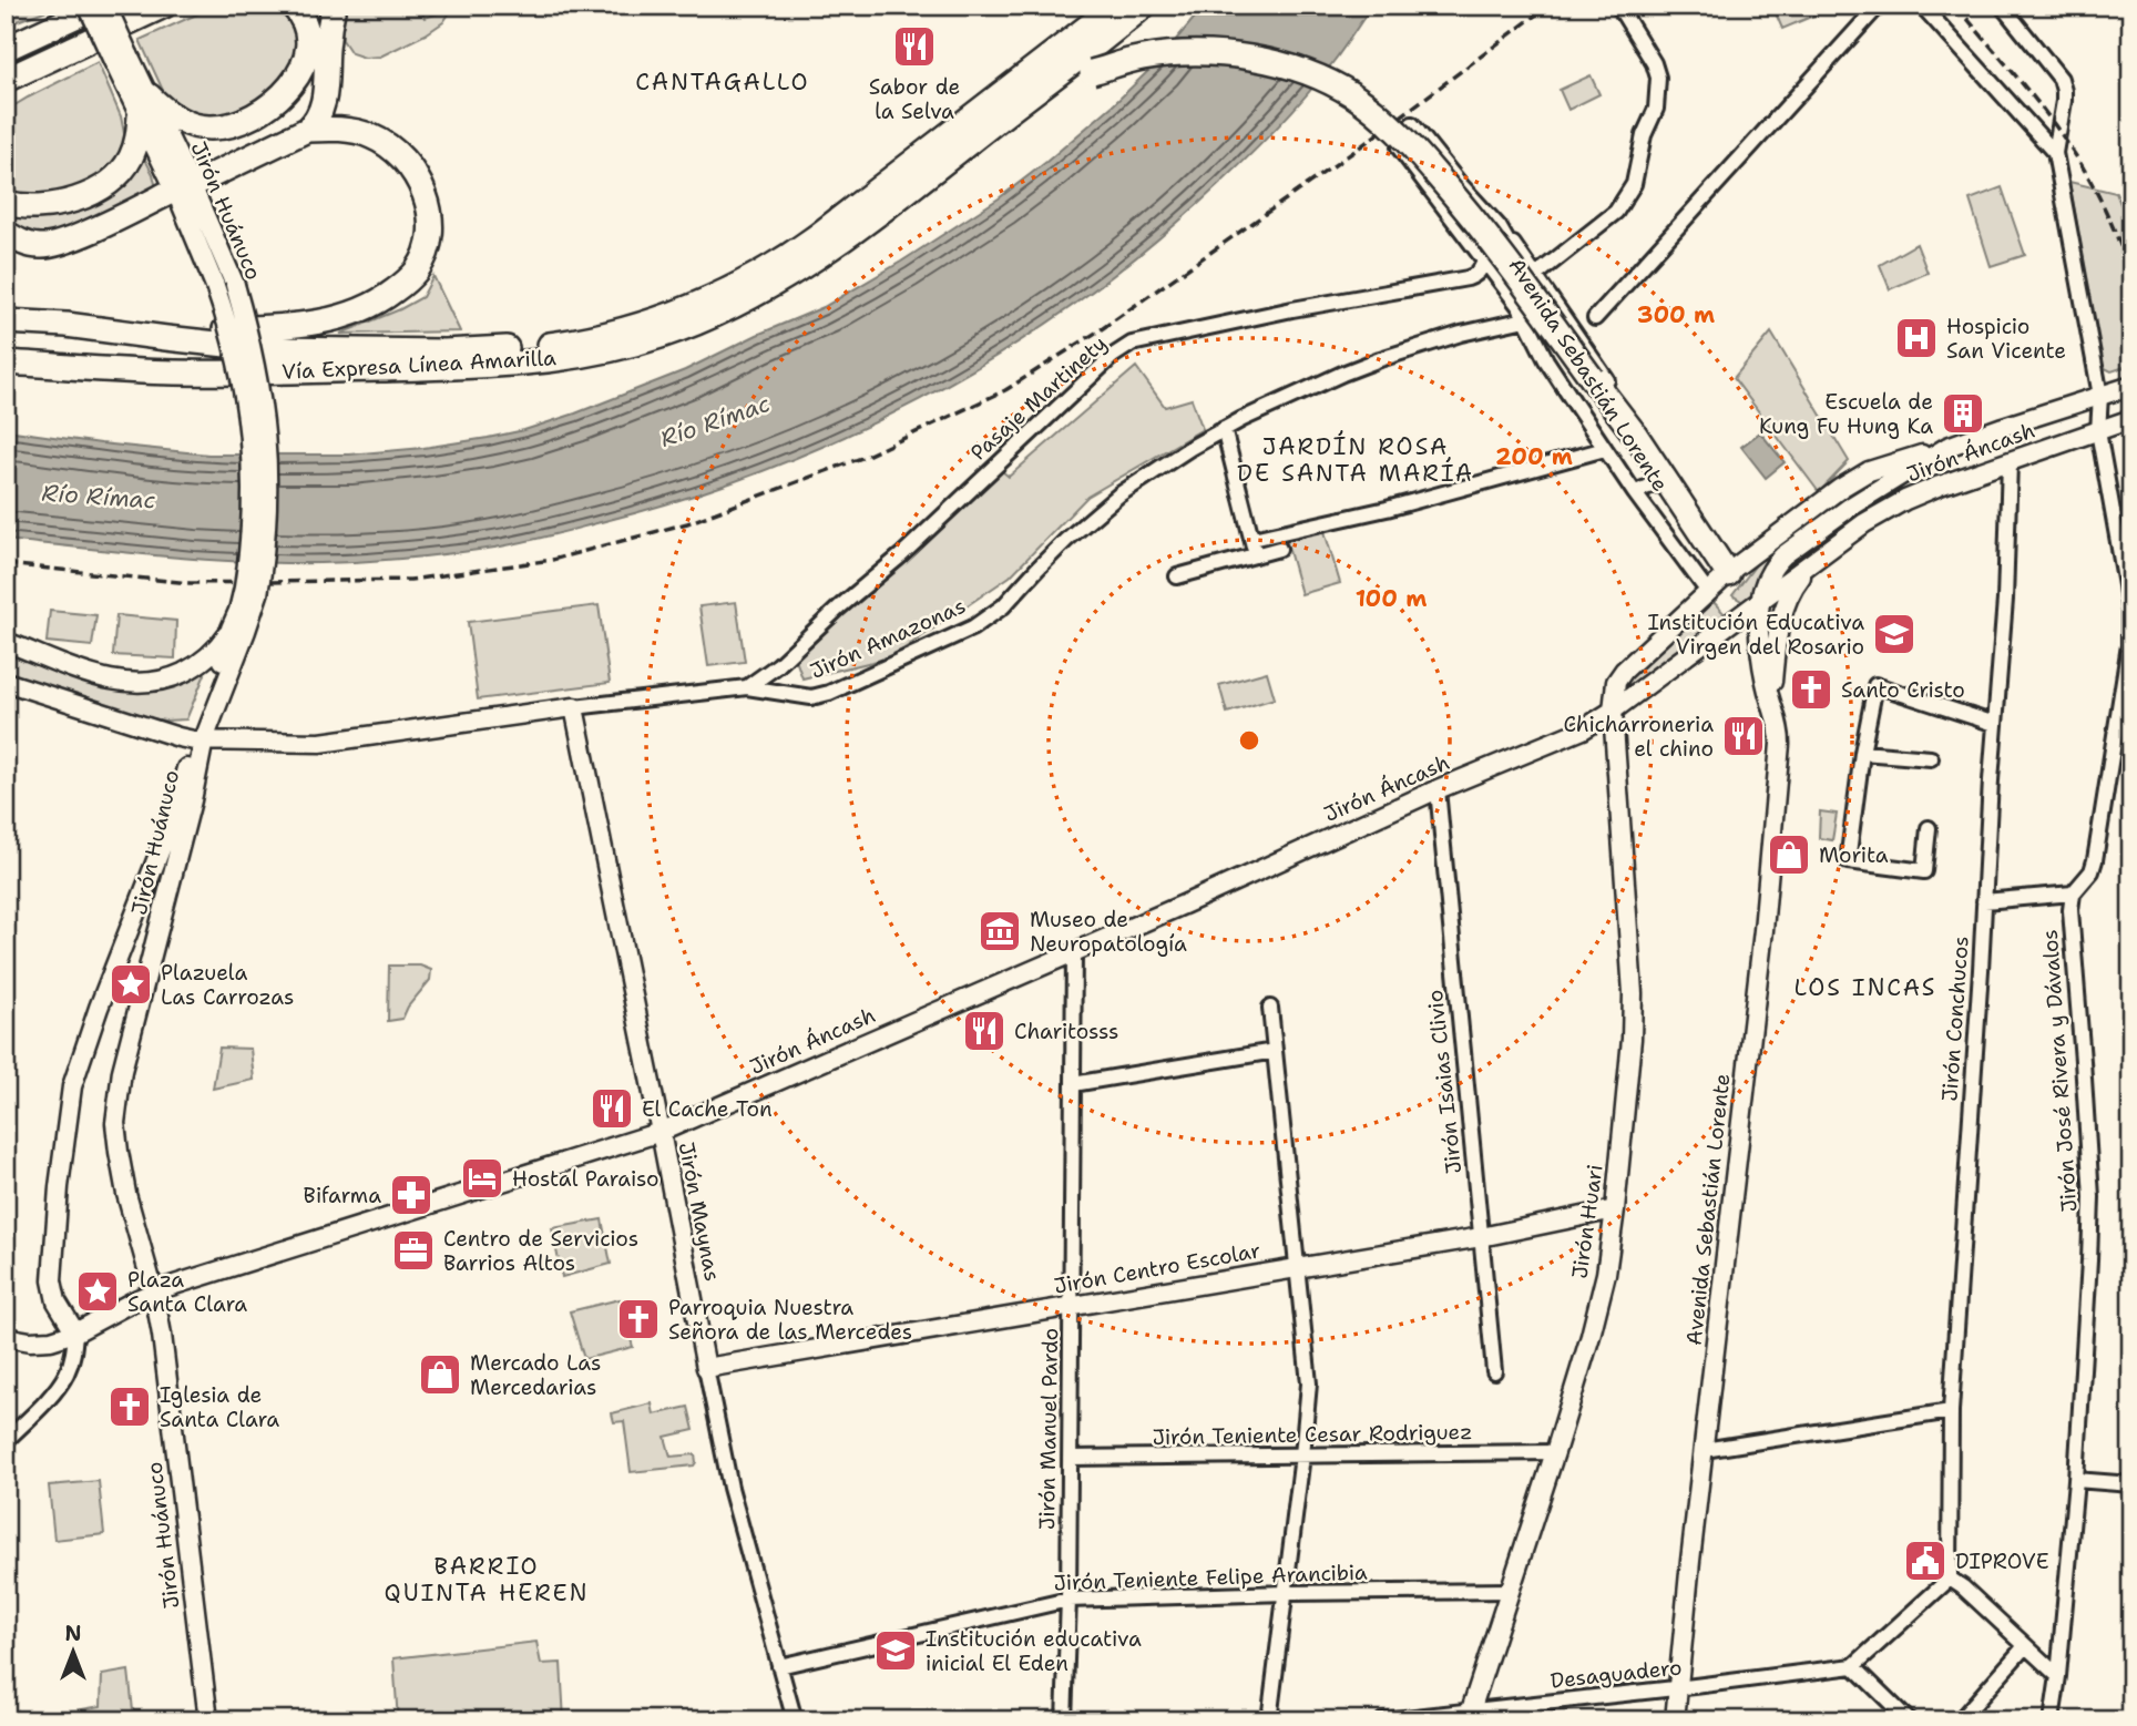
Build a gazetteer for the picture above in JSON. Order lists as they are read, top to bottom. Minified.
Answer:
{"streets":{"highway":["Vía Expresa Línea Amarilla"],"street":["Jirón Huánuco","Avenida Sebastián Lorente","Pasaje Martinety","Jirón Áncash","Jirón Amazonas","Jirón Conchucos","Jirón José Rivera y Dávalos","Jirón Isaias Clivio","Jirón Maynas","Jirón Huari","Jirón Centro Escolar","Jirón Manuel Pardo","Jirón Teniente Cesar Rodriguez","Jirón Teniente Felipe Arancibia","Desaguadero"]},"crossings":[["Jirón Huánuco","Jirón Áncash"],["Jirón Huánuco","Jirón Amazonas"],["Avenida Sebastián Lorente","Pasaje Martinety"],["Avenida Sebastián Lorente","Jirón Áncash"],["Avenida Sebastián Lorente","Jirón Amazonas"],["Avenida Sebastián Lorente","Desaguadero"],["Pasaje Martinety","Jirón Amazonas"],["Jirón Áncash","Jirón Conchucos"],["Jirón Áncash","Jirón Isaias Clivio"],["Jirón Áncash","Jirón Maynas"],["Jirón Áncash","Jirón Huari"],["Jirón Áncash","Jirón Manuel Pardo"],["Jirón Amazonas","Jirón Maynas"],["Jirón Isaias Clivio","Jirón Centro Escolar"],["Jirón Maynas","Jirón Centro Escolar"],["Jirón Maynas","Jirón Teniente Felipe Arancibia"],["Jirón Huari","Jirón Centro Escolar"],["Jirón Huari","Jirón Teniente Cesar Rodriguez"],["Jirón Huari","Jirón Teniente Felipe Arancibia"],["Jirón Huari","Desaguadero"],["Jirón Centro Escolar","Jirón Manuel Pardo"],["Jirón Manuel Pardo","Jirón Teniente Cesar Rodriguez"],["Jirón Manuel Pardo","Jirón Teniente Felipe Arancibia"]],"districts":["CANTAGALLO","JARDÍN ROSA DE SANTA MARÍA","LOS INCAS","BARRIO QUINTA HEREN"],"water":["Río Rímac"],"places":{"restaurant":["Sabor de la Selva","Chicharroneria el chino","Charitosss","El Cache Ton"],"hospital":["Hospicio San Vicente"],"building":["Escuela de Kung Fu Hung Ka"],"school or university":["Institución Educativa Virgen del Rosario","Institución educativa inicial El Eden"],"church":["Santo Cristo","Parroquia Nuestra Señora de las Mercedes","Iglesia de Santa Clara"],"shop":["Morita","Mercado Las Mercedarias"],"museum":["Museo de Neuropatología"],"place":["Plazuela Las Carrozas","Plaza Santa Clara"],"hotel":["Hostal Paraiso"],"pharmacy":["Bifarma"],"office":["Centro de Servicios Barrios Altos"],"public building":["DIPROVE"]},"north":"top","rings":["300 m","200 m","100 m"]}
